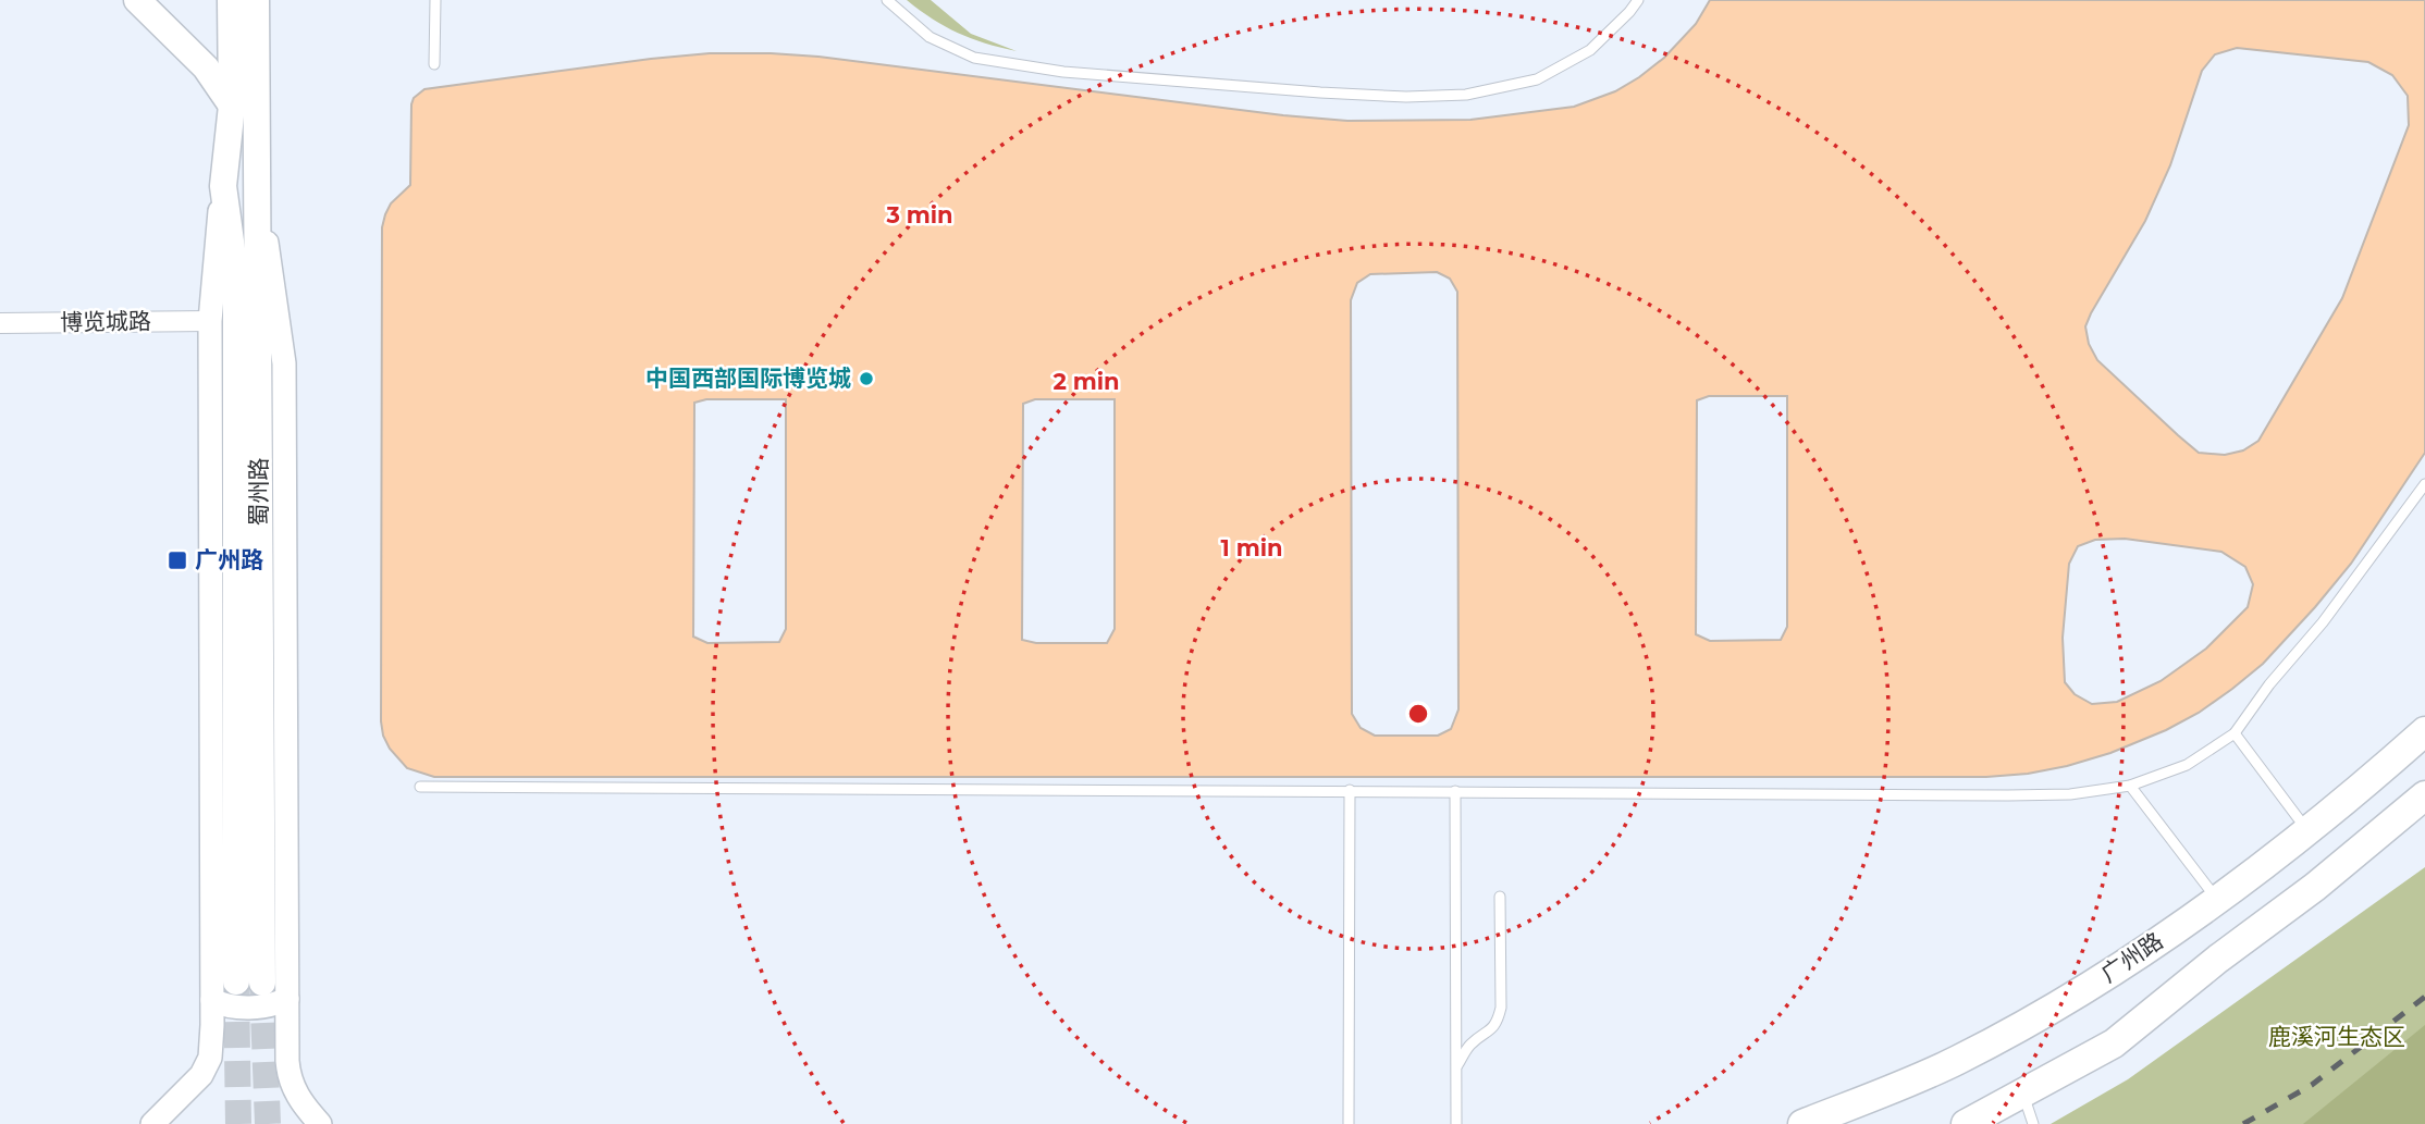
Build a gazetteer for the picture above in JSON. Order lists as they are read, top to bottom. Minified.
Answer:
{"streets":{"main road":["蜀州路","广州路"],"street":["博览城路"]},"parks":["鹿溪河生态区"],"places":{"other":["中国西部国际博览城"],"transit":["广州路"]},"rings":["3 min","2 min","1 min"]}
